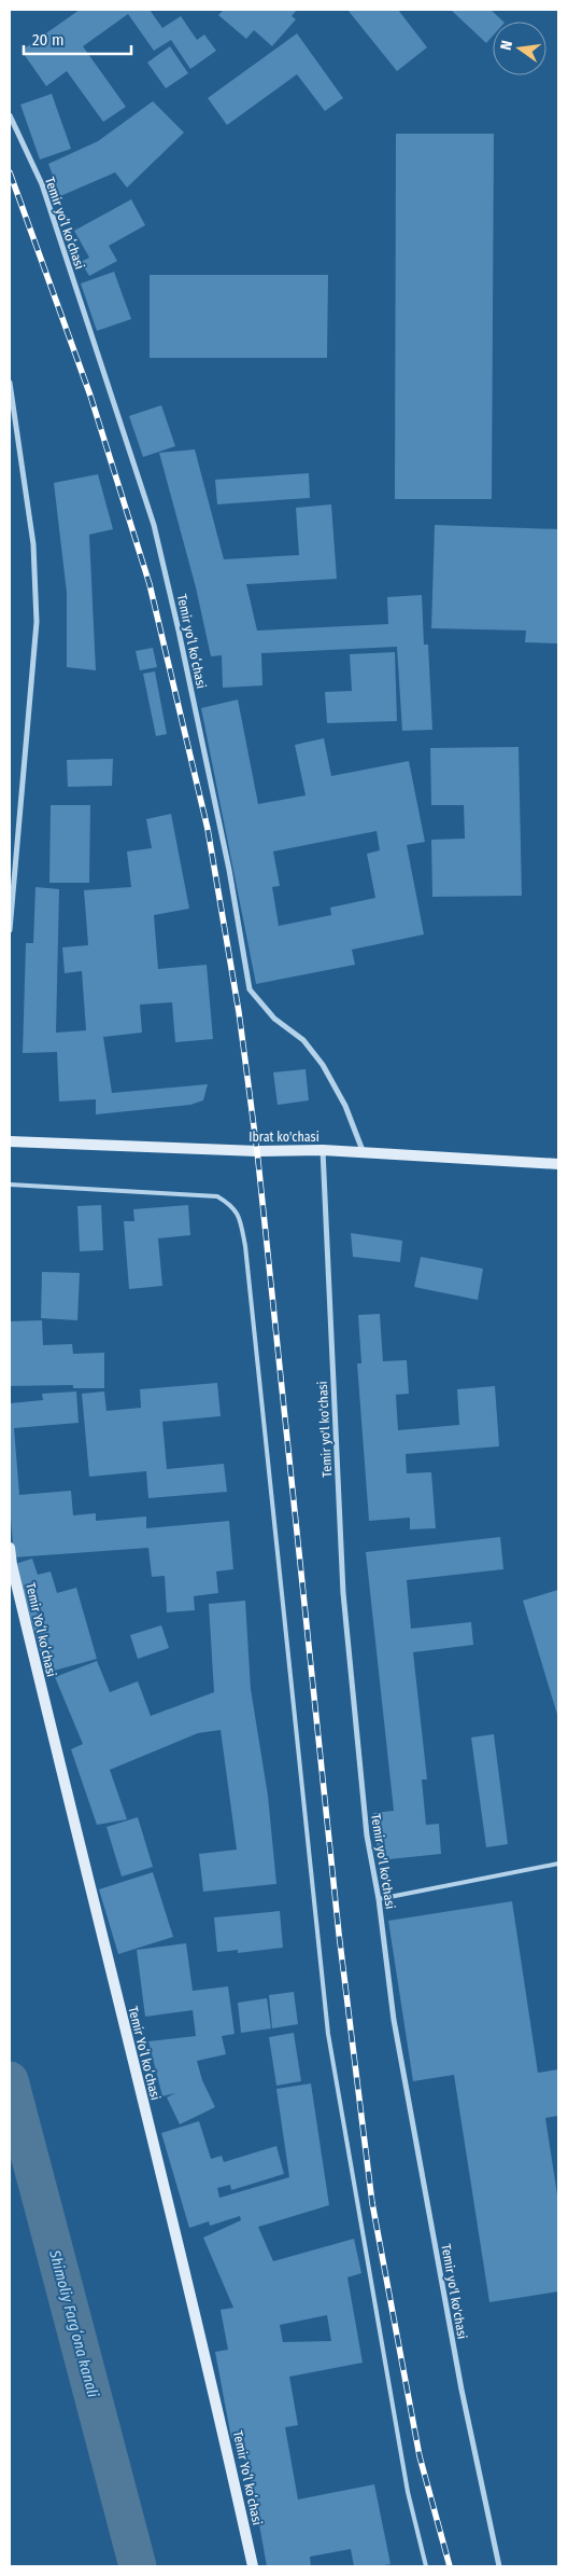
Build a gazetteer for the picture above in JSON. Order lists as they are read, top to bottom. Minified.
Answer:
{"streets":{"street":["Temir yoʻl koʻchasi","Ibrat ko'chasi","Temir yo'l ko'chasi","Temir Yoʻl koʻchasi"]},"crossings":[["Temir yoʻl koʻchasi","Ibrat ko'chasi"],["Ibrat ko'chasi","Temir yo'l ko'chasi"]],"water":["Shimoliy Fargʻona kanali"],"scale_bar":"20 m","north":"left"}
